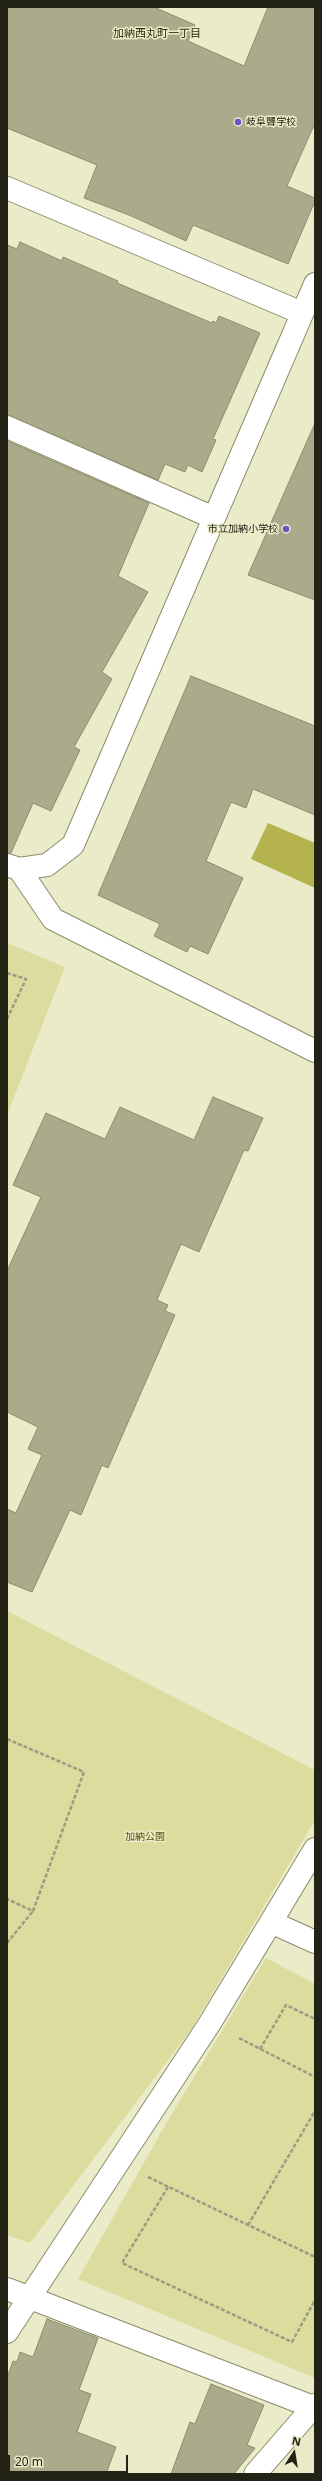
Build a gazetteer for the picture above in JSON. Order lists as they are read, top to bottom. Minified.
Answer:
{"districts":["加納西丸町一丁目"],"parks":["加納公園"],"places":["岐阜聾学校","市立加納小学校"],"scale_bar":"20 m","north":"top"}
